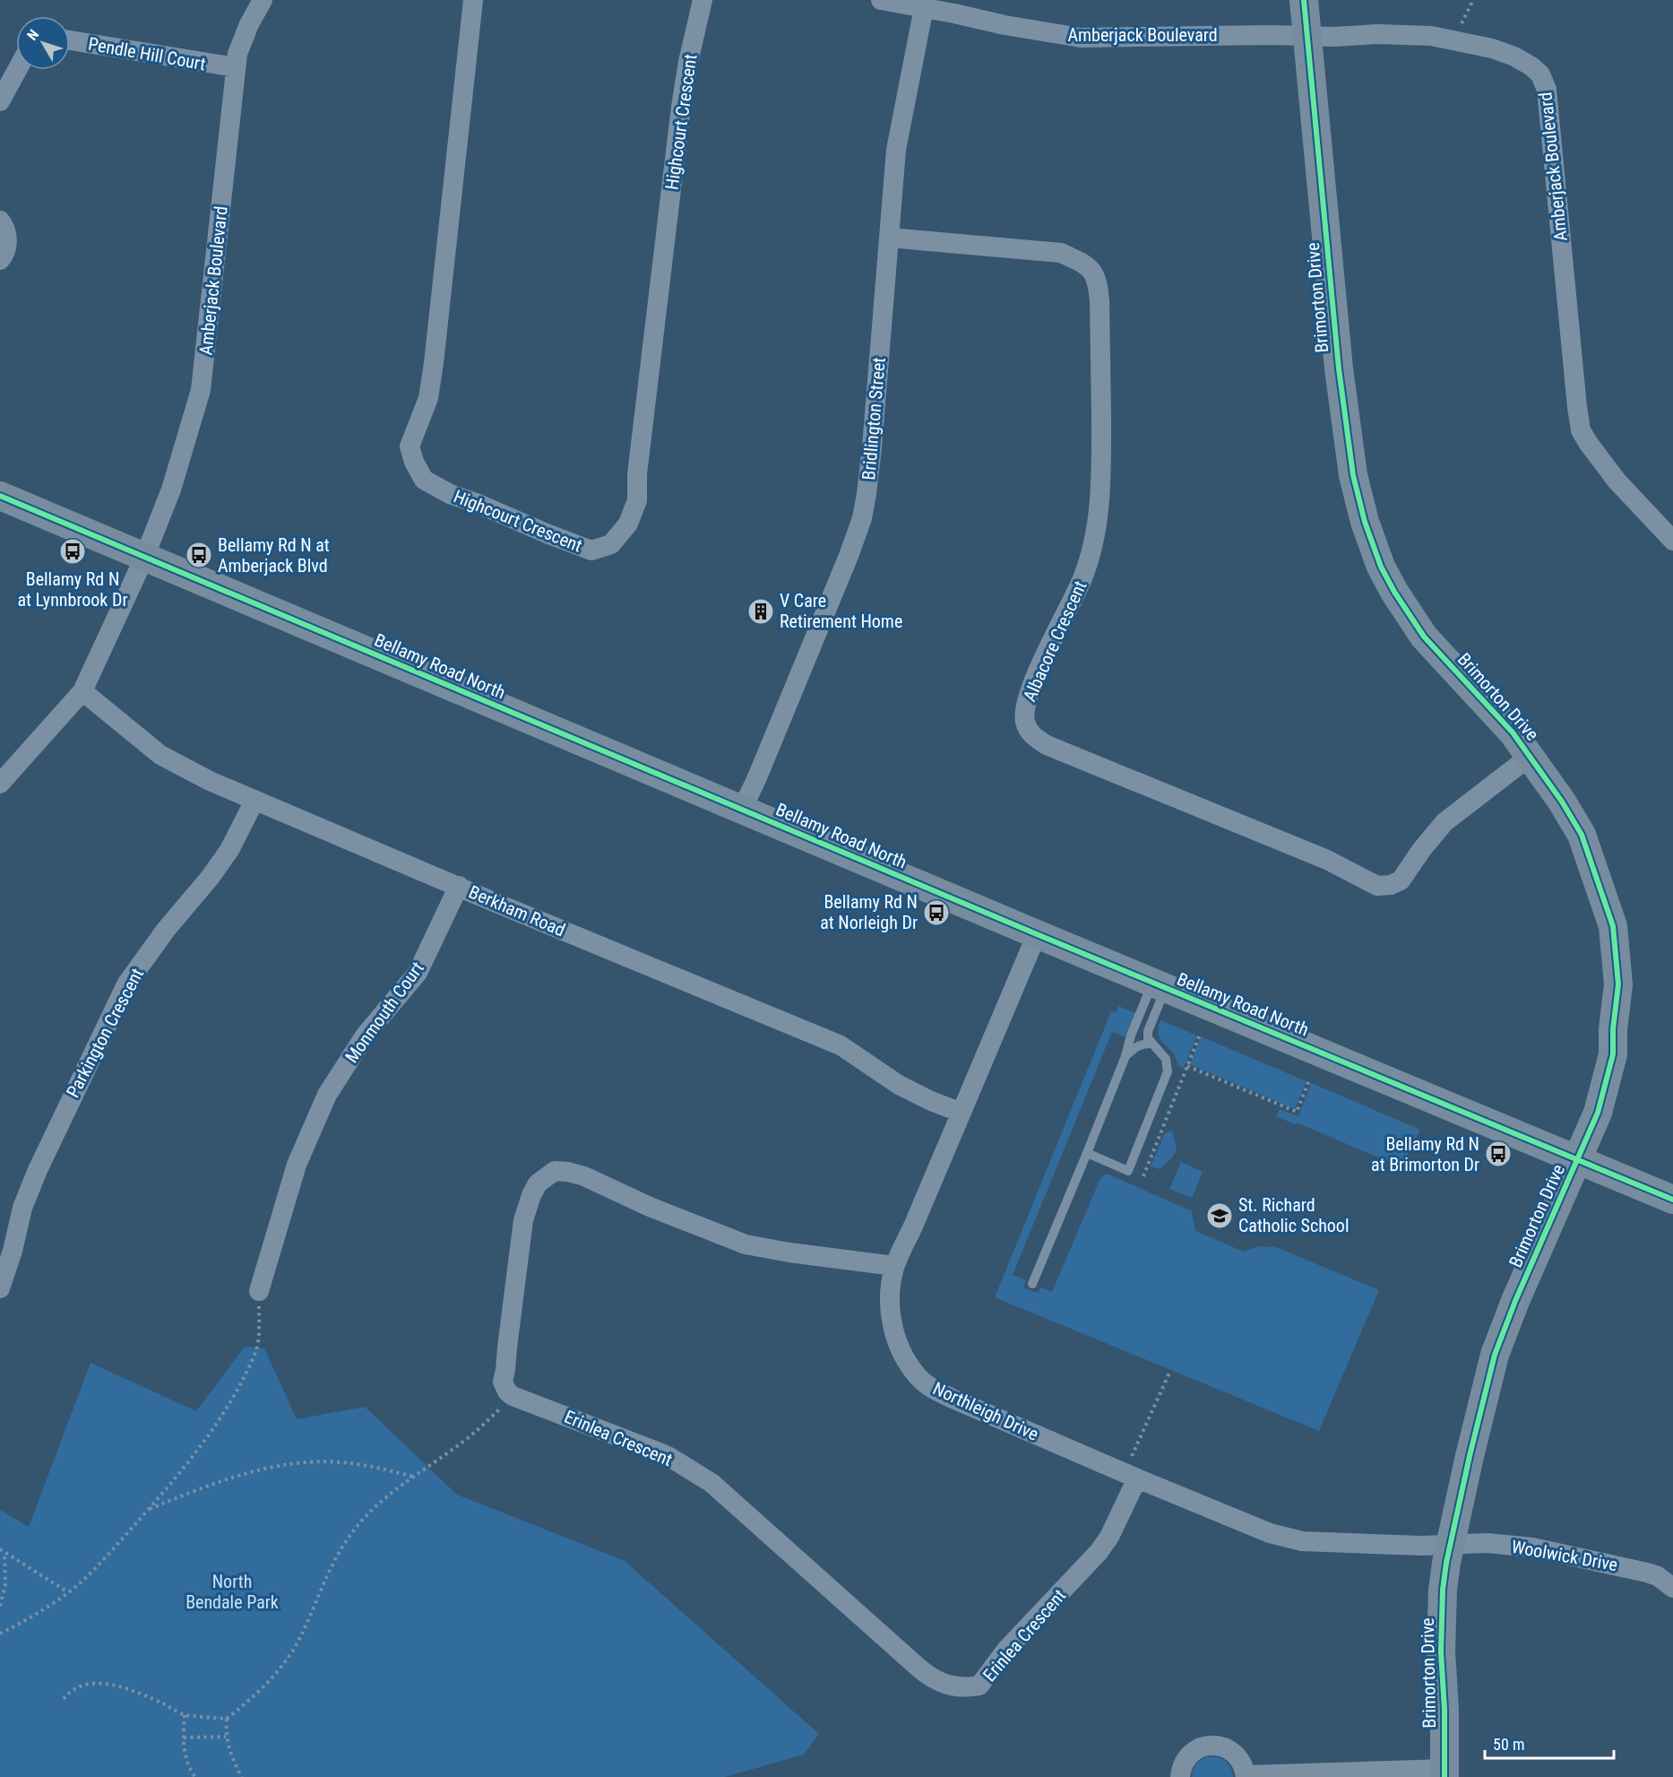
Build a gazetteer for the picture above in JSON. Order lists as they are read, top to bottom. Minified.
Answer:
{"streets":{"street":["Amberjack Boulevard","Pendle Hill Court","Highcourt Crescent","Brimorton Drive","Bridlington Street","Albacore Crescent","Bellamy Road North","Berkham Road","Monmouth Court","Parkington Crescent","Northleigh Drive","Erinlea Crescent","Woolwick Drive"]},"crossings":[["Amberjack Boulevard","Pendle Hill Court"],["Amberjack Boulevard","Brimorton Drive"],["Amberjack Boulevard","Bridlington Street"],["Amberjack Boulevard","Bellamy Road North"],["Amberjack Boulevard","Berkham Road"],["Brimorton Drive","Albacore Crescent"],["Brimorton Drive","Bellamy Road North"],["Brimorton Drive","Northleigh Drive"],["Brimorton Drive","Woolwick Drive"],["Bridlington Street","Albacore Crescent"],["Bridlington Street","Bellamy Road North"],["Bellamy Road North","Northleigh Drive"],["Berkham Road","Monmouth Court"],["Berkham Road","Parkington Crescent"],["Berkham Road","Northleigh Drive"],["Northleigh Drive","Erinlea Crescent"],["Northleigh Drive","Woolwick Drive"]],"parks":["North Bendale Park"],"places":{"bus stop":["Bellamy Rd N at Lynnbrook Dr","Bellamy Rd N at Amberjack Blvd","Bellamy Rd N at Norleigh Dr","Bellamy Rd N at Brimorton Dr"],"building":["V Care Retirement Home"],"school or university":["St. Richard Catholic School"]},"scale_bar":"50 m","north":"top left"}
